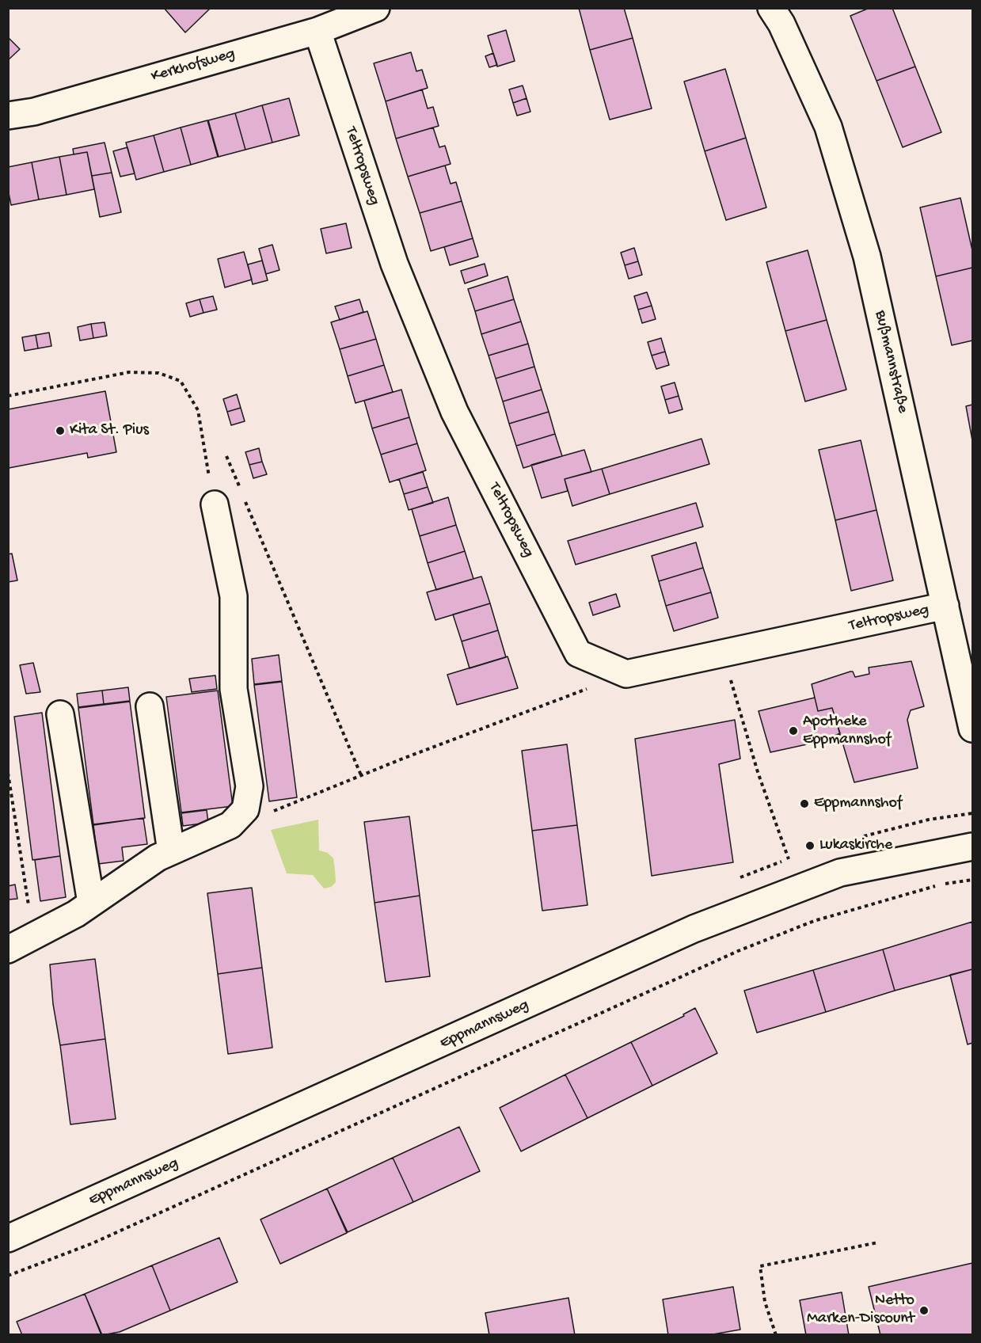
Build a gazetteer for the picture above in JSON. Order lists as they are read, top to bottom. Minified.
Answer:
{"streets":{"street":["Kerkhofsweg","Teltropsweg","Bußmannstraße","Eppmannsweg"]},"crossings":[["Kerkhofsweg","Teltropsweg"],["Teltropsweg","Bußmannstraße"]],"places":["Kita St. Pius","Apotheke Eppmannshof","Eppmannshof","Lukaskirche","Netto Marken-Discount"]}
